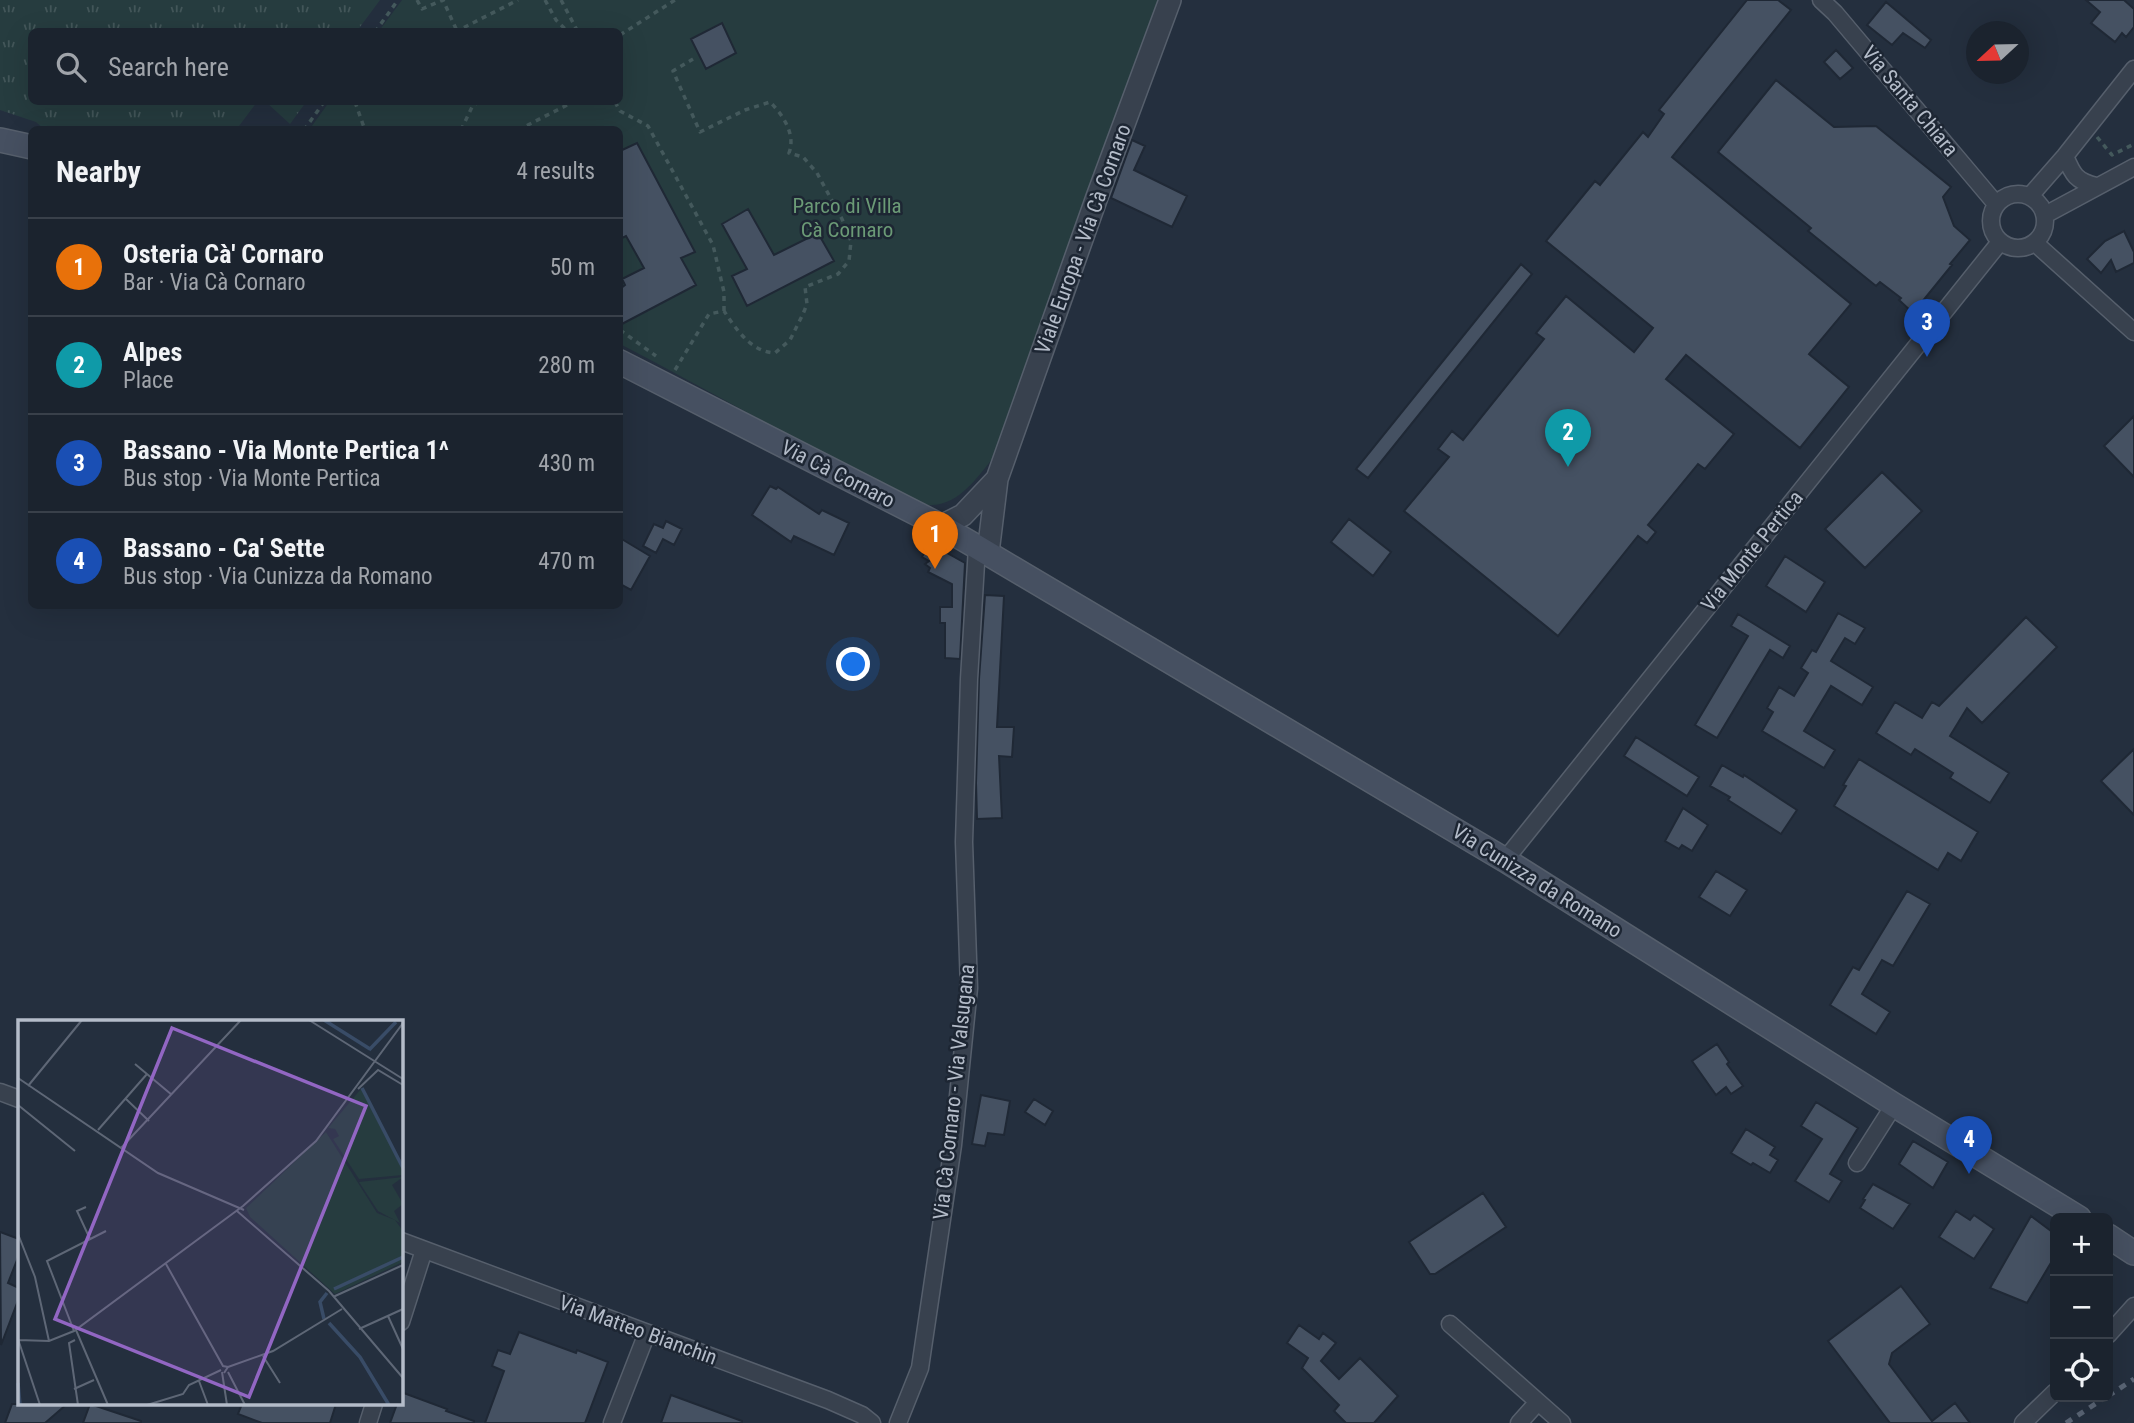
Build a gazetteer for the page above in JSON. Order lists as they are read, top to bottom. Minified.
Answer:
{"streets":{"main road":["Via Cà Cornaro","Via Cunizza da Romano"],"street":["Via Santa Chiara","Viale Europa - Via Cà Cornaro","Via Monte Pertica","Via Cà Cornaro - Via Valsugana","Via Matteo Bianchin"]},"crossings":[["Via Santa Chiara","Via Monte Pertica"],["Via Cà Cornaro","Via Cunizza da Romano"],["Via Cà Cornaro","Via Cà Cornaro - Via Valsugana"],["Via Monte Pertica","Via Cunizza da Romano"],["Via Cunizza da Romano","Via Cà Cornaro - Via Valsugana"]],"parks":["Parco di Villa Cà Cornaro"],"north":"left","page":{"search":"Search here","heading":["Nearby","4 results"],"list":[{"mark":"1","name":"Osteria Cà' Cornaro","note":"Bar · Via Cà Cornaro","value":"50 m"},{"mark":"2","name":"Alpes","note":"Place","value":"280 m"},{"mark":"3","name":"Bassano - Via Monte Pertica 1^","note":"Bus stop · Via Monte Pertica","value":"430 m"},{"mark":"4","name":"Bassano - Ca' Sette","note":"Bus stop · Via Cunizza da Romano","value":"470 m"}],"pins":["3","2","1","4"],"map_buttons":["+","−"]}}
